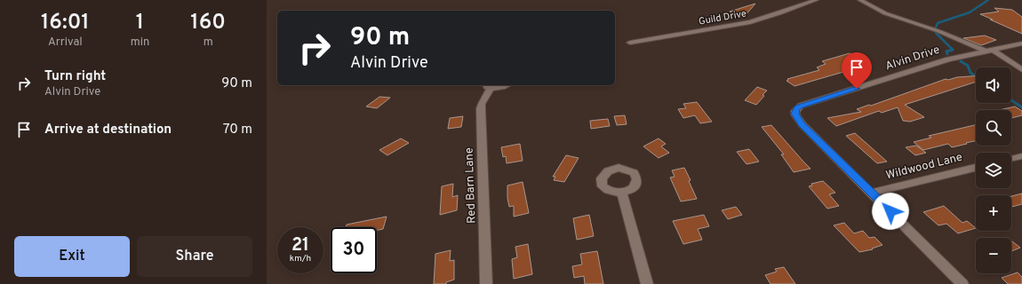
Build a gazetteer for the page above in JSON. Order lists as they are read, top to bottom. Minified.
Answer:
{"streets":{"street":["Guild Drive","Alvin Drive","Wildwood Lane","Red Barn Lane"]},"crossings":[["Alvin Drive","Wildwood Lane"]],"page":{"eta":["16:01","Arrival","1","min","160","m"],"turn":["90 m","Alvin Drive"],"list":[{"name":"Turn right","note":"Alvin Drive","value":"90 m"},{"name":"Arrive at destination","value":"70 m"}],"map_buttons":["+","−"],"speed":"21 km/h","limit":"30","buttons":["Exit","Share"]}}
